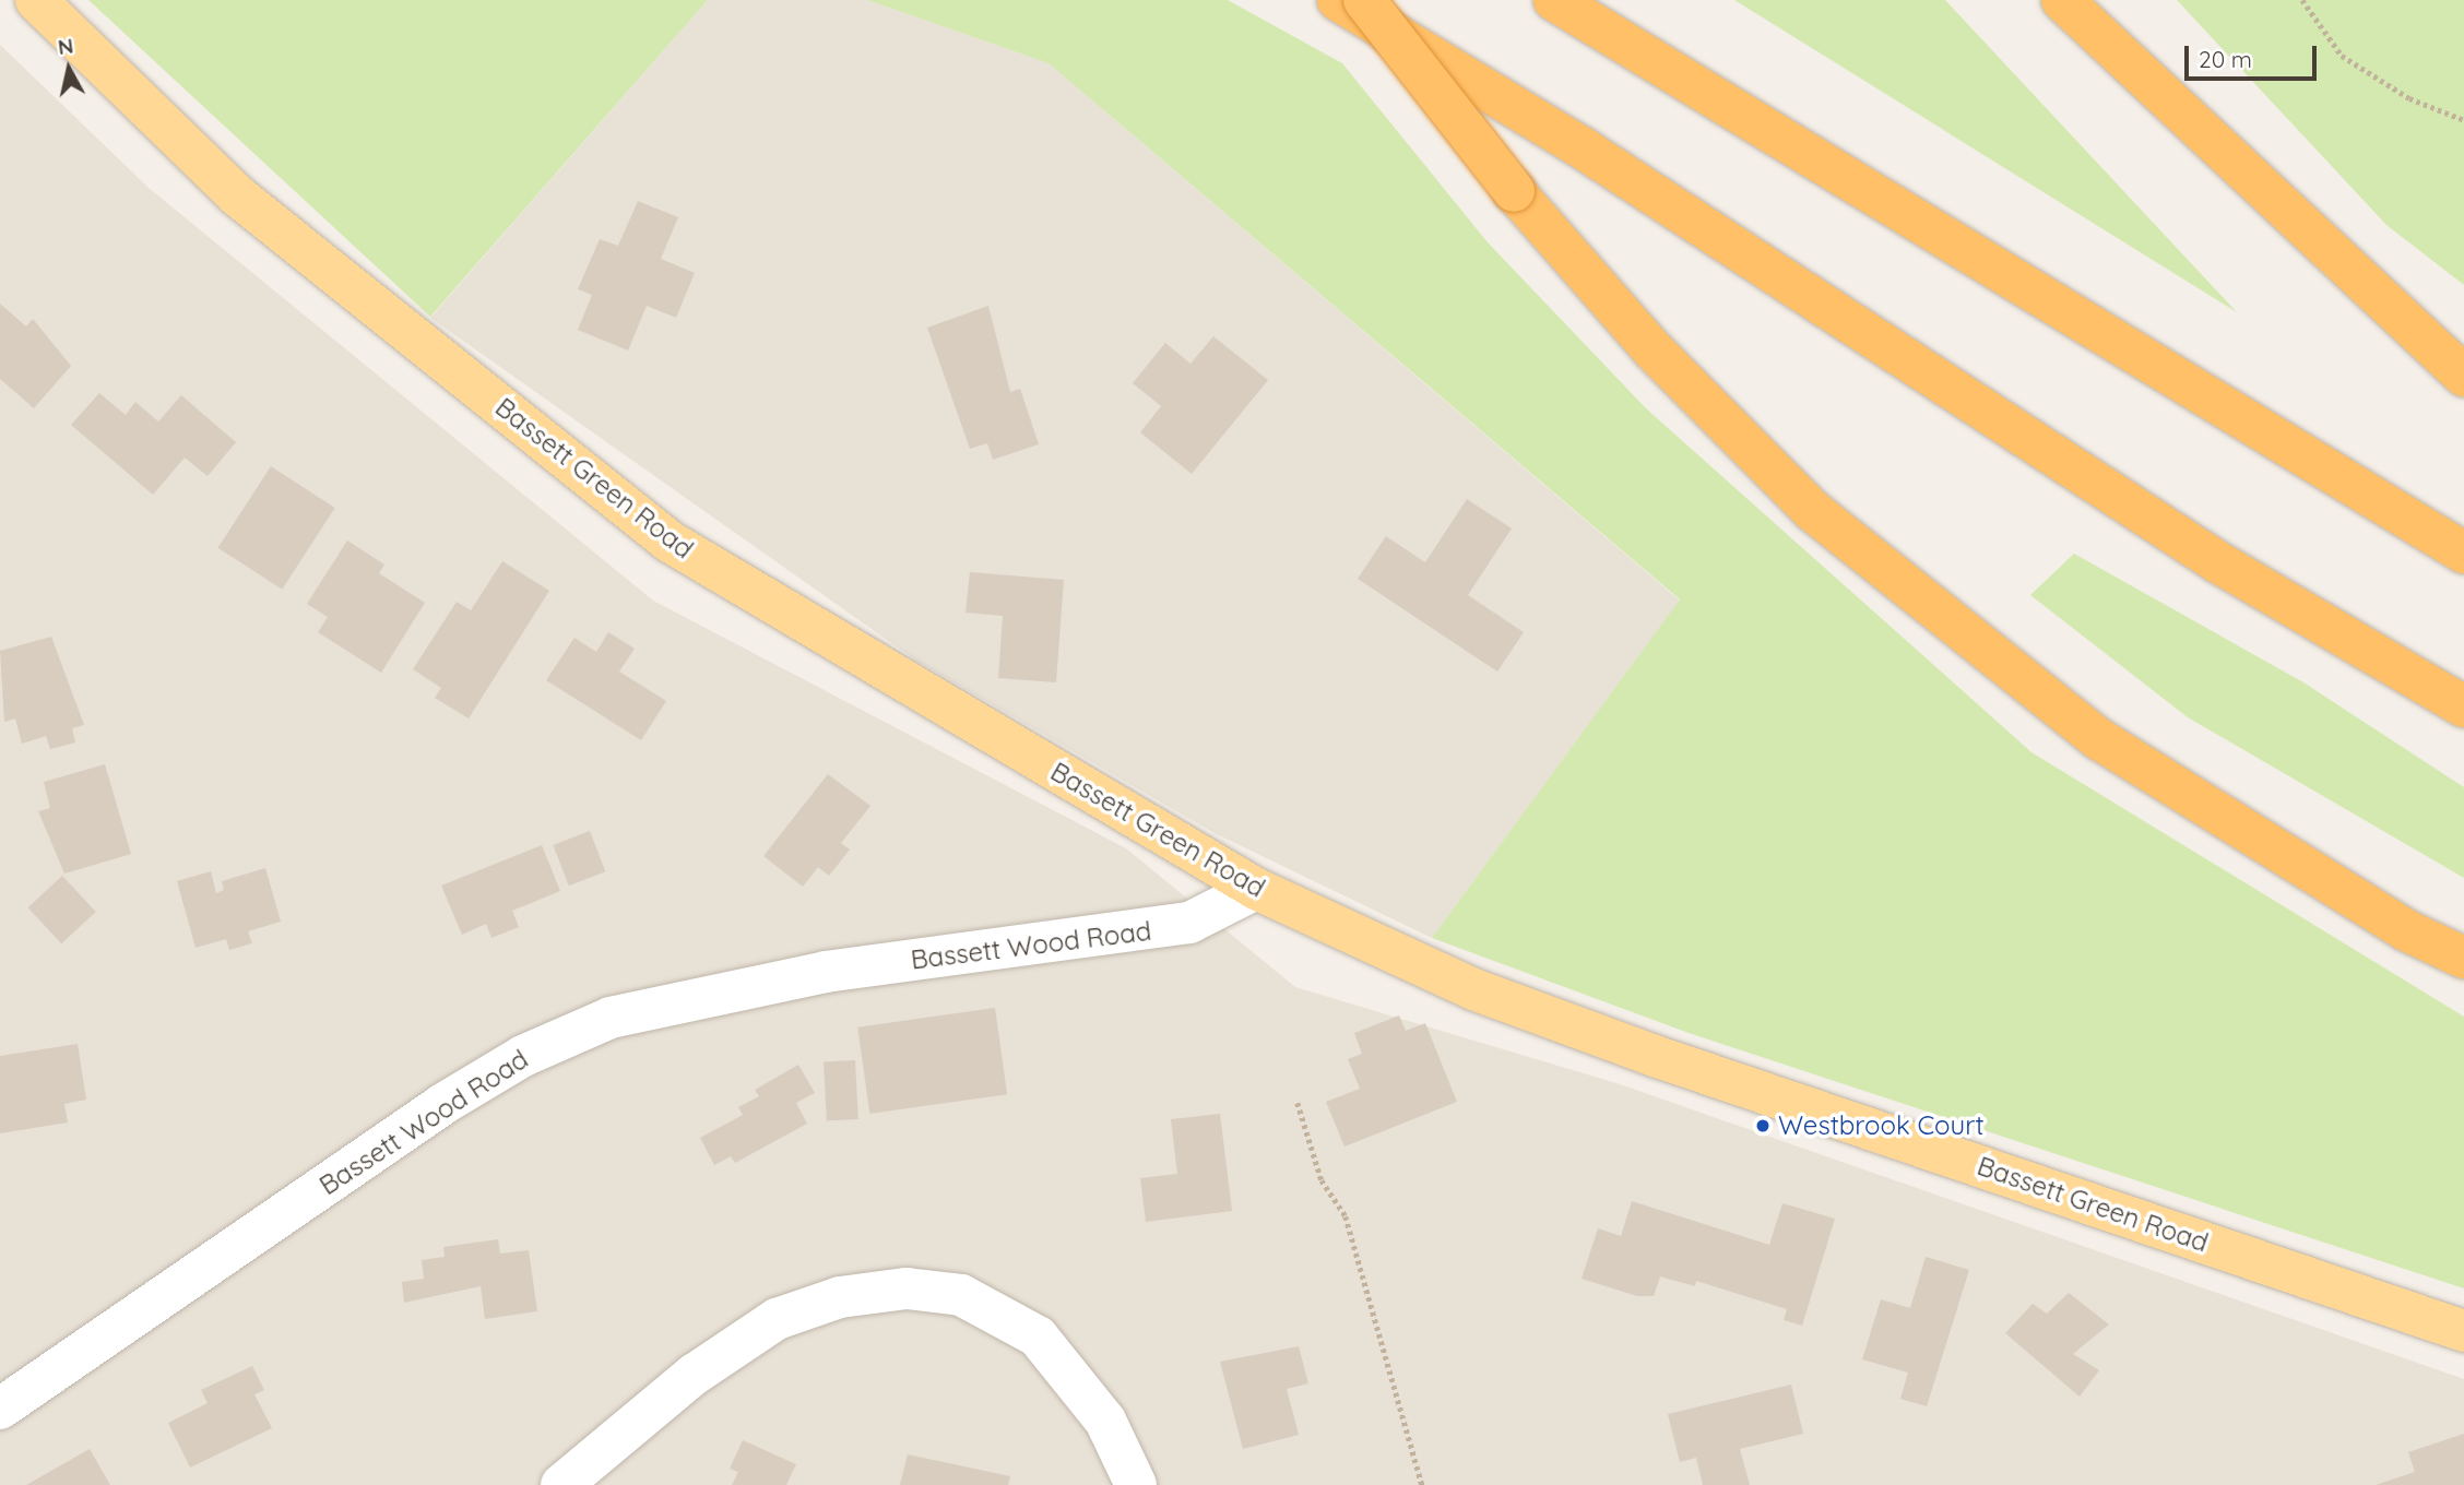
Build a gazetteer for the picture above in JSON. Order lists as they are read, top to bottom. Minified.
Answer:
{"streets":{"main road":["Bassett Green Road"],"street":["Bassett Wood Road"]},"crossings":[["Bassett Green Road","Bassett Wood Road"]],"places":["Westbrook Court"],"scale_bar":"20 m","north":"top"}
